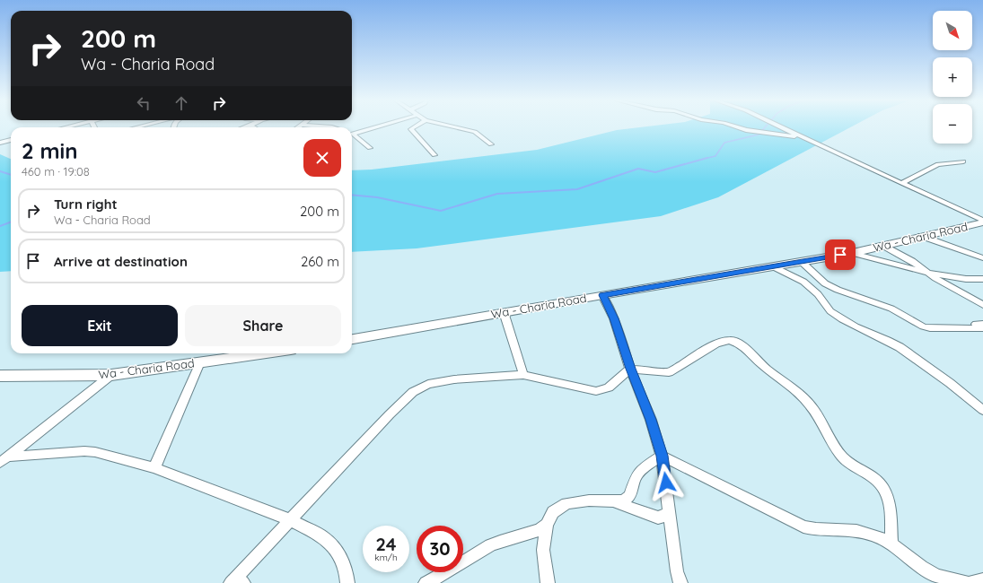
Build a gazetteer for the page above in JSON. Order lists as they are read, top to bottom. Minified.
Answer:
{"streets":{"street":["Wa - Charia Road"]},"north":"bottom right","page":{"map_buttons":["+","−"],"turn":["200 m","Wa - Charia Road"],"heading":["2 min","460 m · 19:08"],"list":[{"name":"Turn right","note":"Wa - Charia Road","value":"200 m"},{"name":"Arrive at destination","value":"260 m"}],"buttons":["Exit","Share"],"speed":"24 km/h","limit":"30"}}
